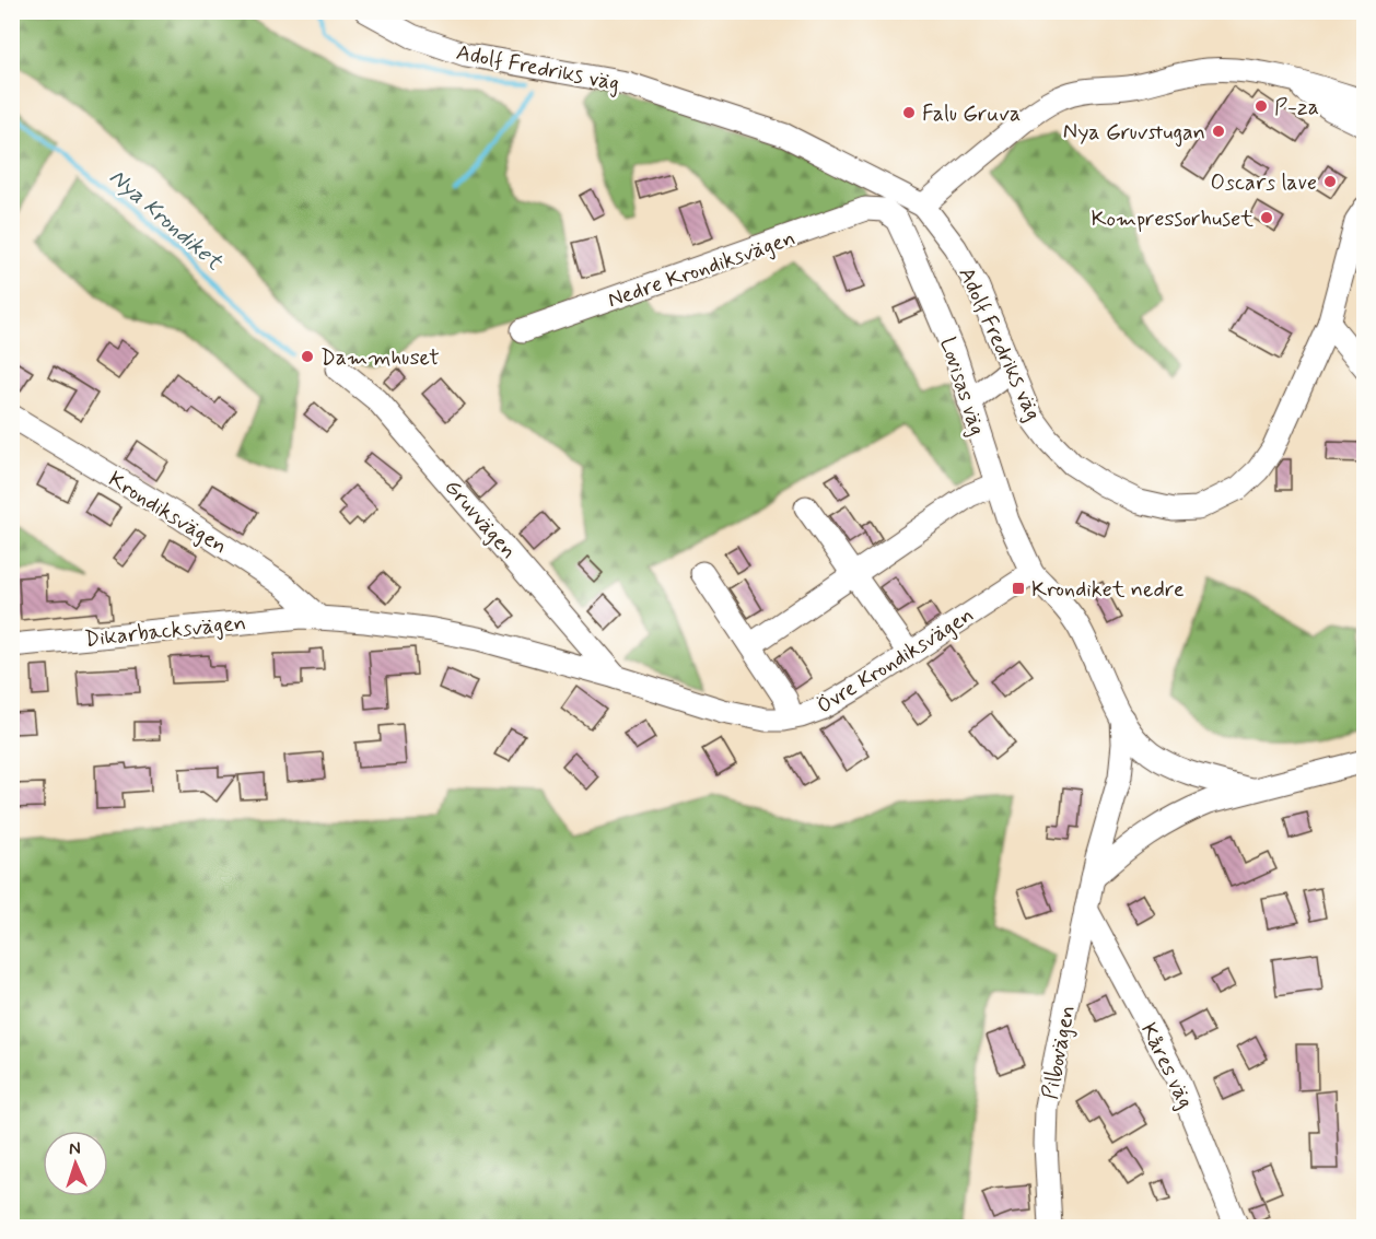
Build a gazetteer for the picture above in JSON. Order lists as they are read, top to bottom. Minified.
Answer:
{"streets":{"street":["Adolf Fredriks väg","Nedre Krondiksvägen","Lovisas väg","Krondiksvägen","Gruvvägen","Dikarbacksvägen","Övre Krondiksvägen","Pilbovägen","Kåres väg"]},"crossings":[["Nedre Krondiksvägen","Lovisas väg"],["Lovisas väg","Övre Krondiksvägen"],["Krondiksvägen","Dikarbacksvägen"],["Krondiksvägen","Övre Krondiksvägen"],["Gruvvägen","Övre Krondiksvägen"],["Dikarbacksvägen","Övre Krondiksvägen"],["Pilbovägen","Kåres väg"]],"water":["Nya Krondiket"],"places":{"other":["P-za","Falu Gruva","Nya Gruvstugan","Oscars lave","Kompressorhuset","Dammhuset"],"transit":["Krondiket nedre"]},"north":"top"}
